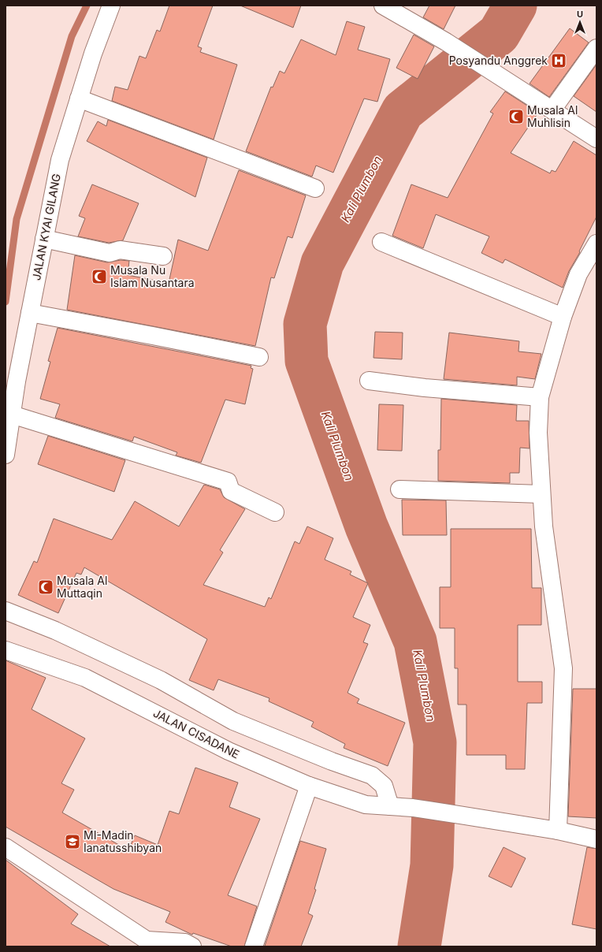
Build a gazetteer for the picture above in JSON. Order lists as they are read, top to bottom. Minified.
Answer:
{"streets":{"street":["JALAN KYAI GILANG","JALAN CISADANE"]},"water":["Kali Plumbon"],"places":{"hospital":["Posyandu Anggrek"],"mosque":["Musala Al Muhlisin","Musala Nu Islam Nusantara","Musala Al Muttaqin"],"school or university":["MI-Madin Ianatusshibyan"]},"north":"top"}
